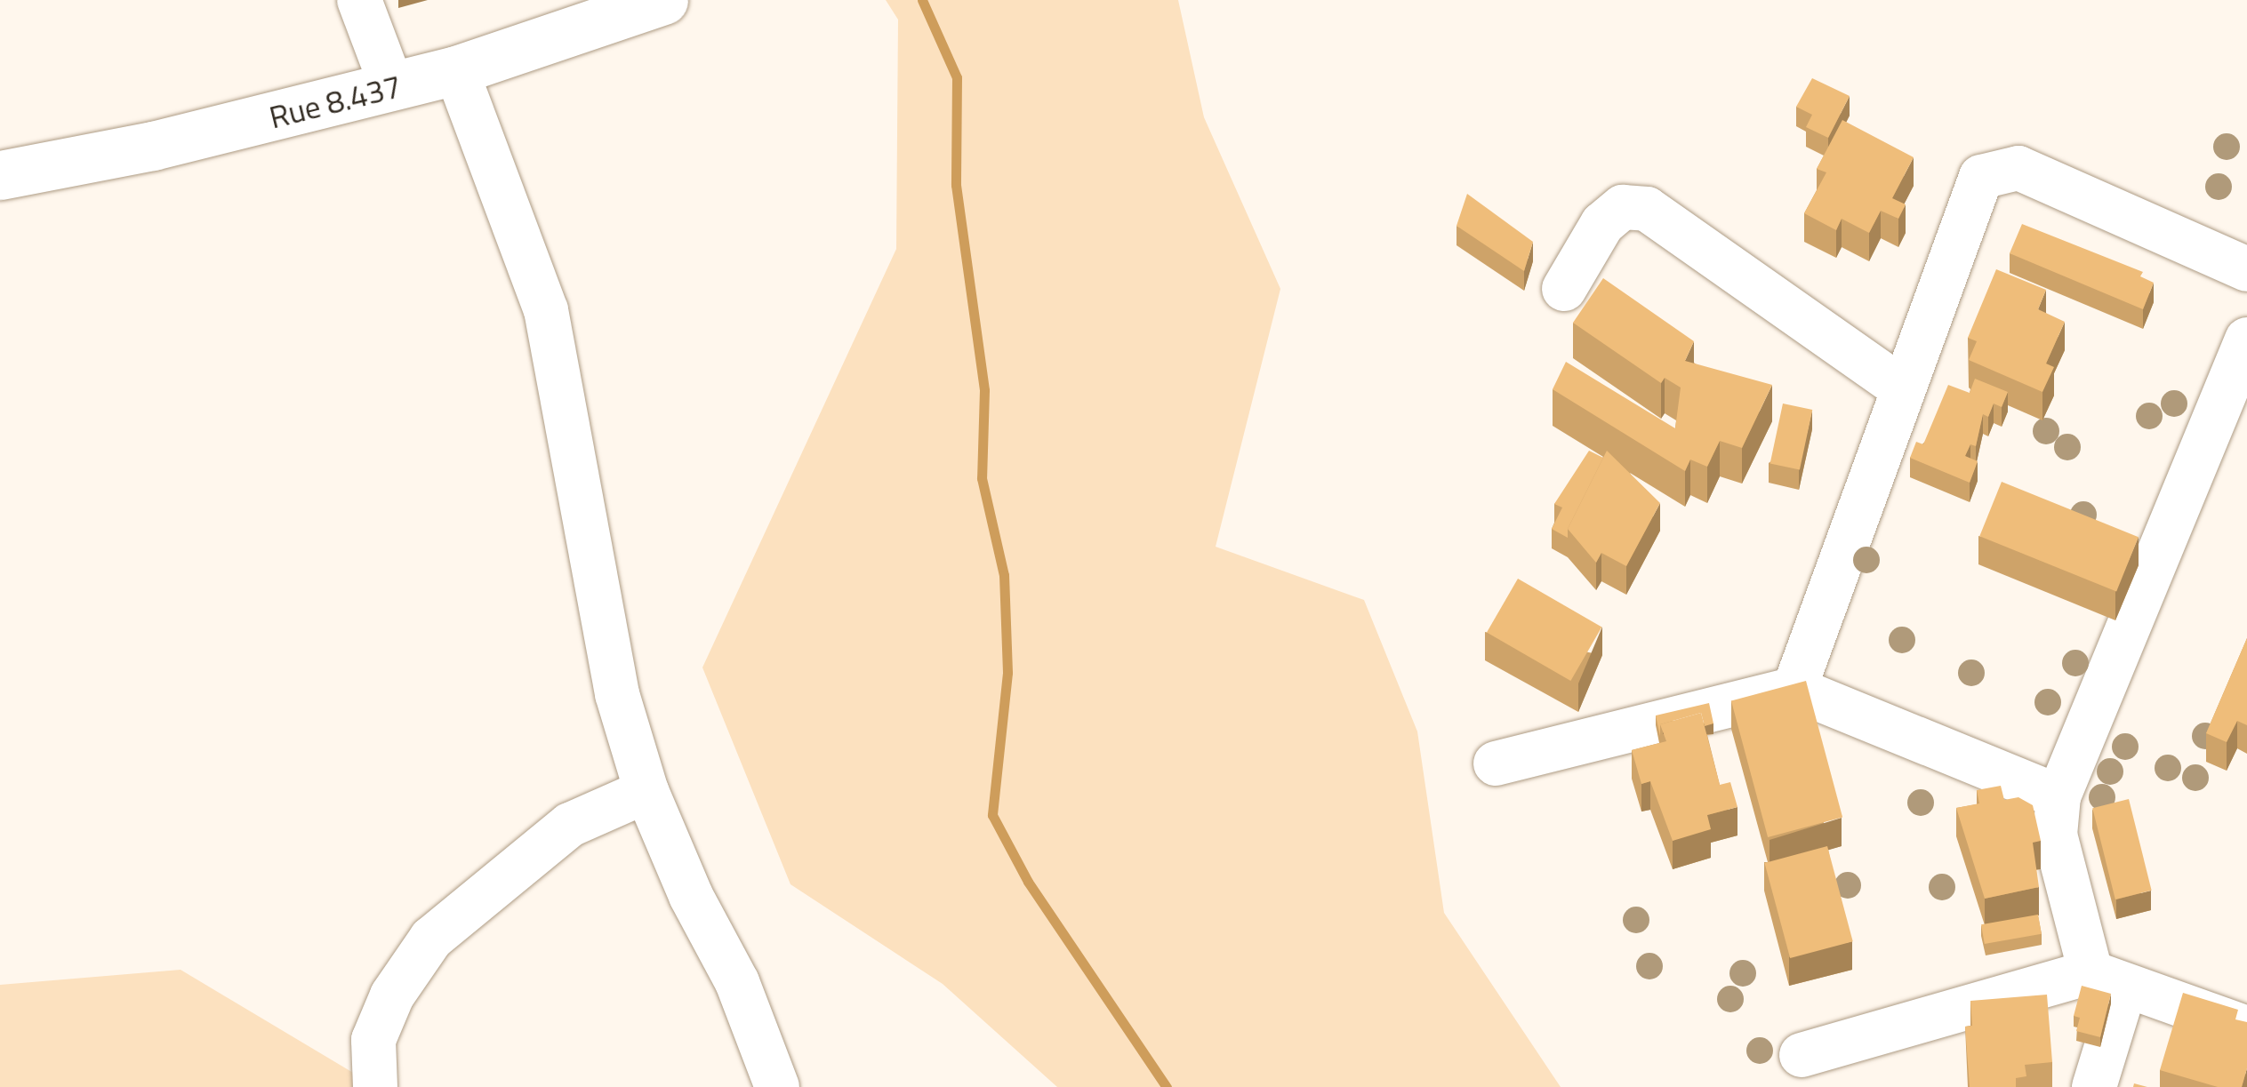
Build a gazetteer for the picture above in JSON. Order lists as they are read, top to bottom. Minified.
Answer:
{"streets":{"main road":["Rue 8.437"]}}
